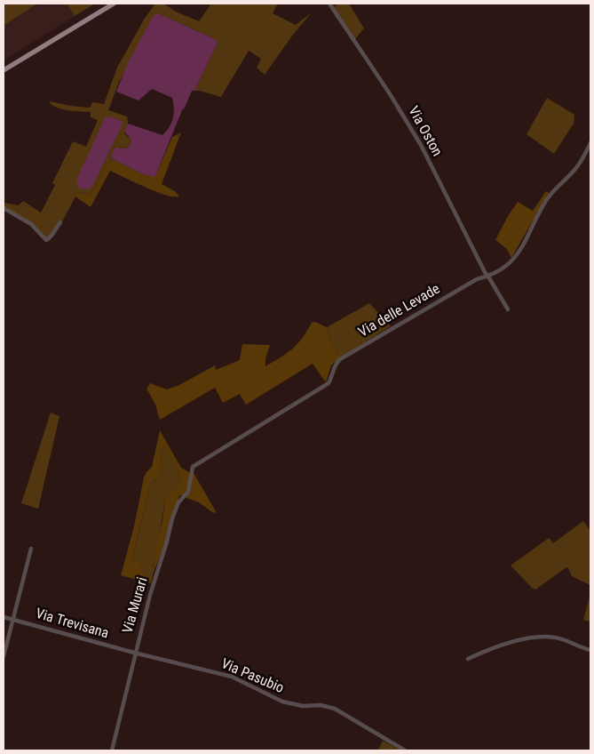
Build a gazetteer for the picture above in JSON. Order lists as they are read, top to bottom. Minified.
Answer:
{"streets":{"street":["Via Oston","Via delle Levade","Via Murari","Via Trevisana","Via Pasubio"]},"crossings":[["Via Oston","Via delle Levade"],["Via delle Levade","Via Murari"],["Via Murari","Via Trevisana"],["Via Murari","Via Pasubio"],["Via Trevisana","Via Pasubio"]]}
